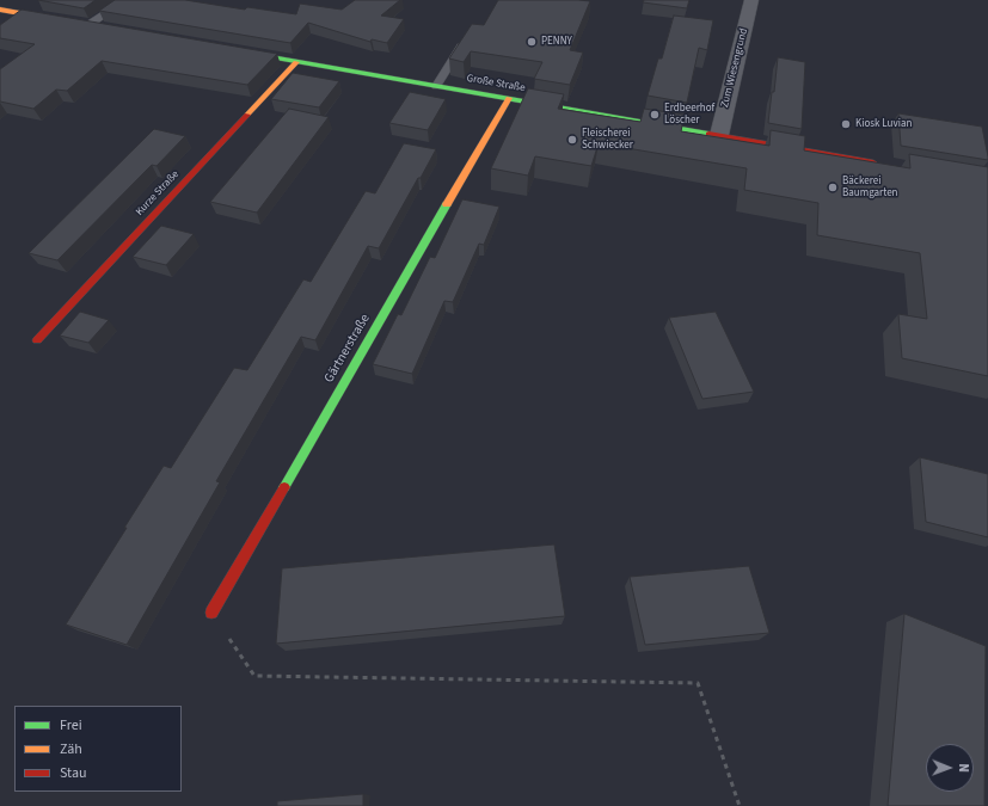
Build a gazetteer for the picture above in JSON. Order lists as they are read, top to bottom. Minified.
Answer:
{"streets":{"street":["Zum Wiesengrund","Große Straße","Kurze Straße","Gärtnerstraße"]},"crossings":[["Zum Wiesengrund","Große Straße"],["Große Straße","Kurze Straße"],["Große Straße","Gärtnerstraße"]],"places":["PENNY","Erdbeerhof Löscher","Kiosk Luvian","Fleischerei Schwiecker","Bäckerei Baumgarten"],"legend":["Frei","Zäh","Stau"],"north":"right"}
